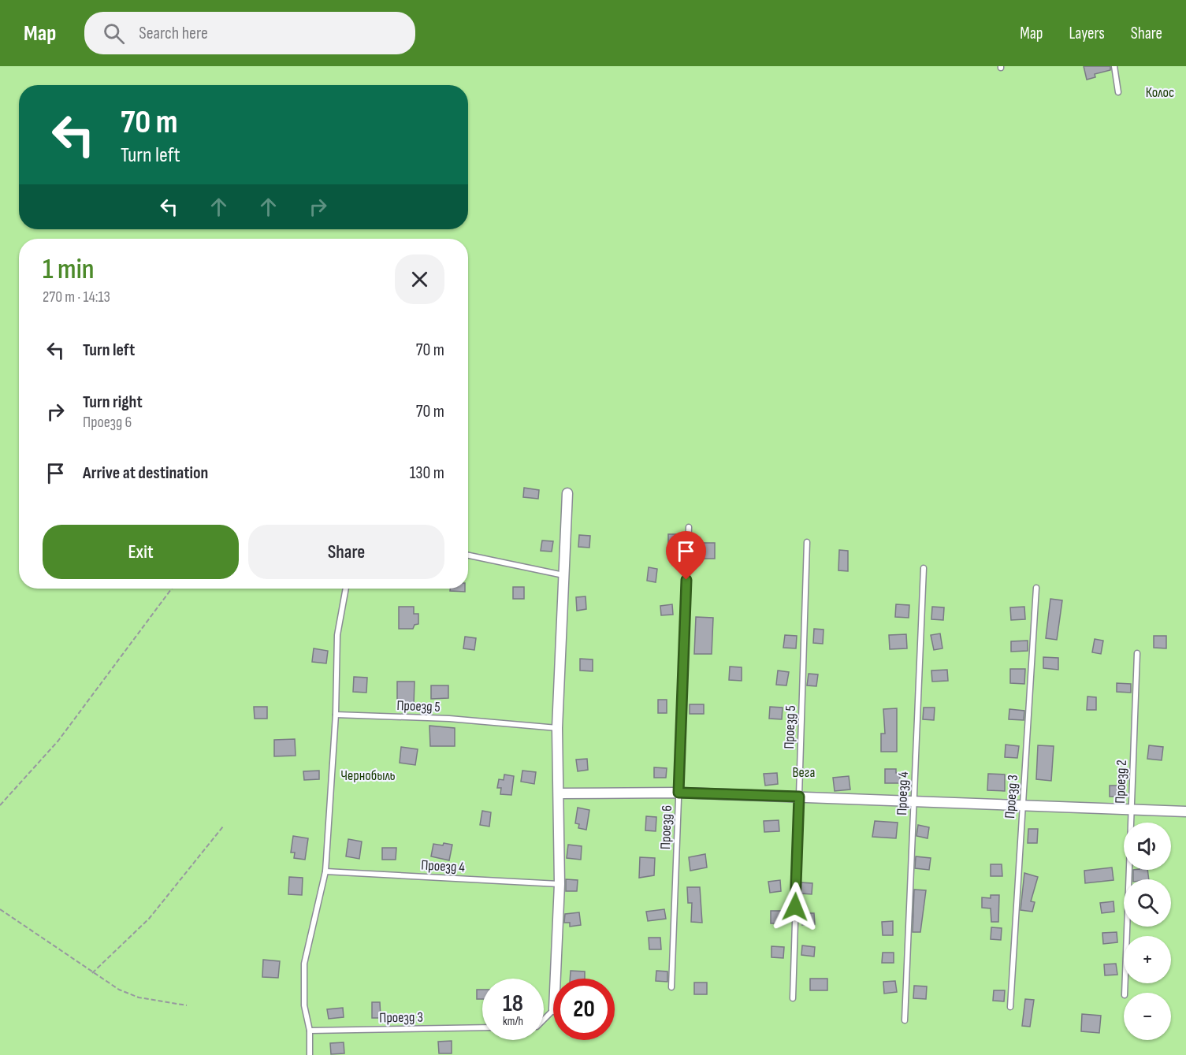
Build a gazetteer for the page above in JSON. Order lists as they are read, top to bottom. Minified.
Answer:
{"streets":{"lane":["Проезд 5","Проезд 2","Проезд 4","Проезд 3","Проезд 6"]},"parks":["Колос","Вега","Чернобыль"],"page":{"header":"Map","search":"Search here","nav":["Map","Layers","Share"],"turn":["70 m","Turn left"],"heading":["1 min","270 m · 14:13"],"list":[{"name":"Turn left","value":"70 m"},{"name":"Turn right","note":"Проезд 6","value":"70 m"},{"name":"Arrive at destination","value":"130 m"}],"buttons":["Exit","Share"],"map_buttons":["+","−"],"speed":"18 km/h","limit":"20"}}
